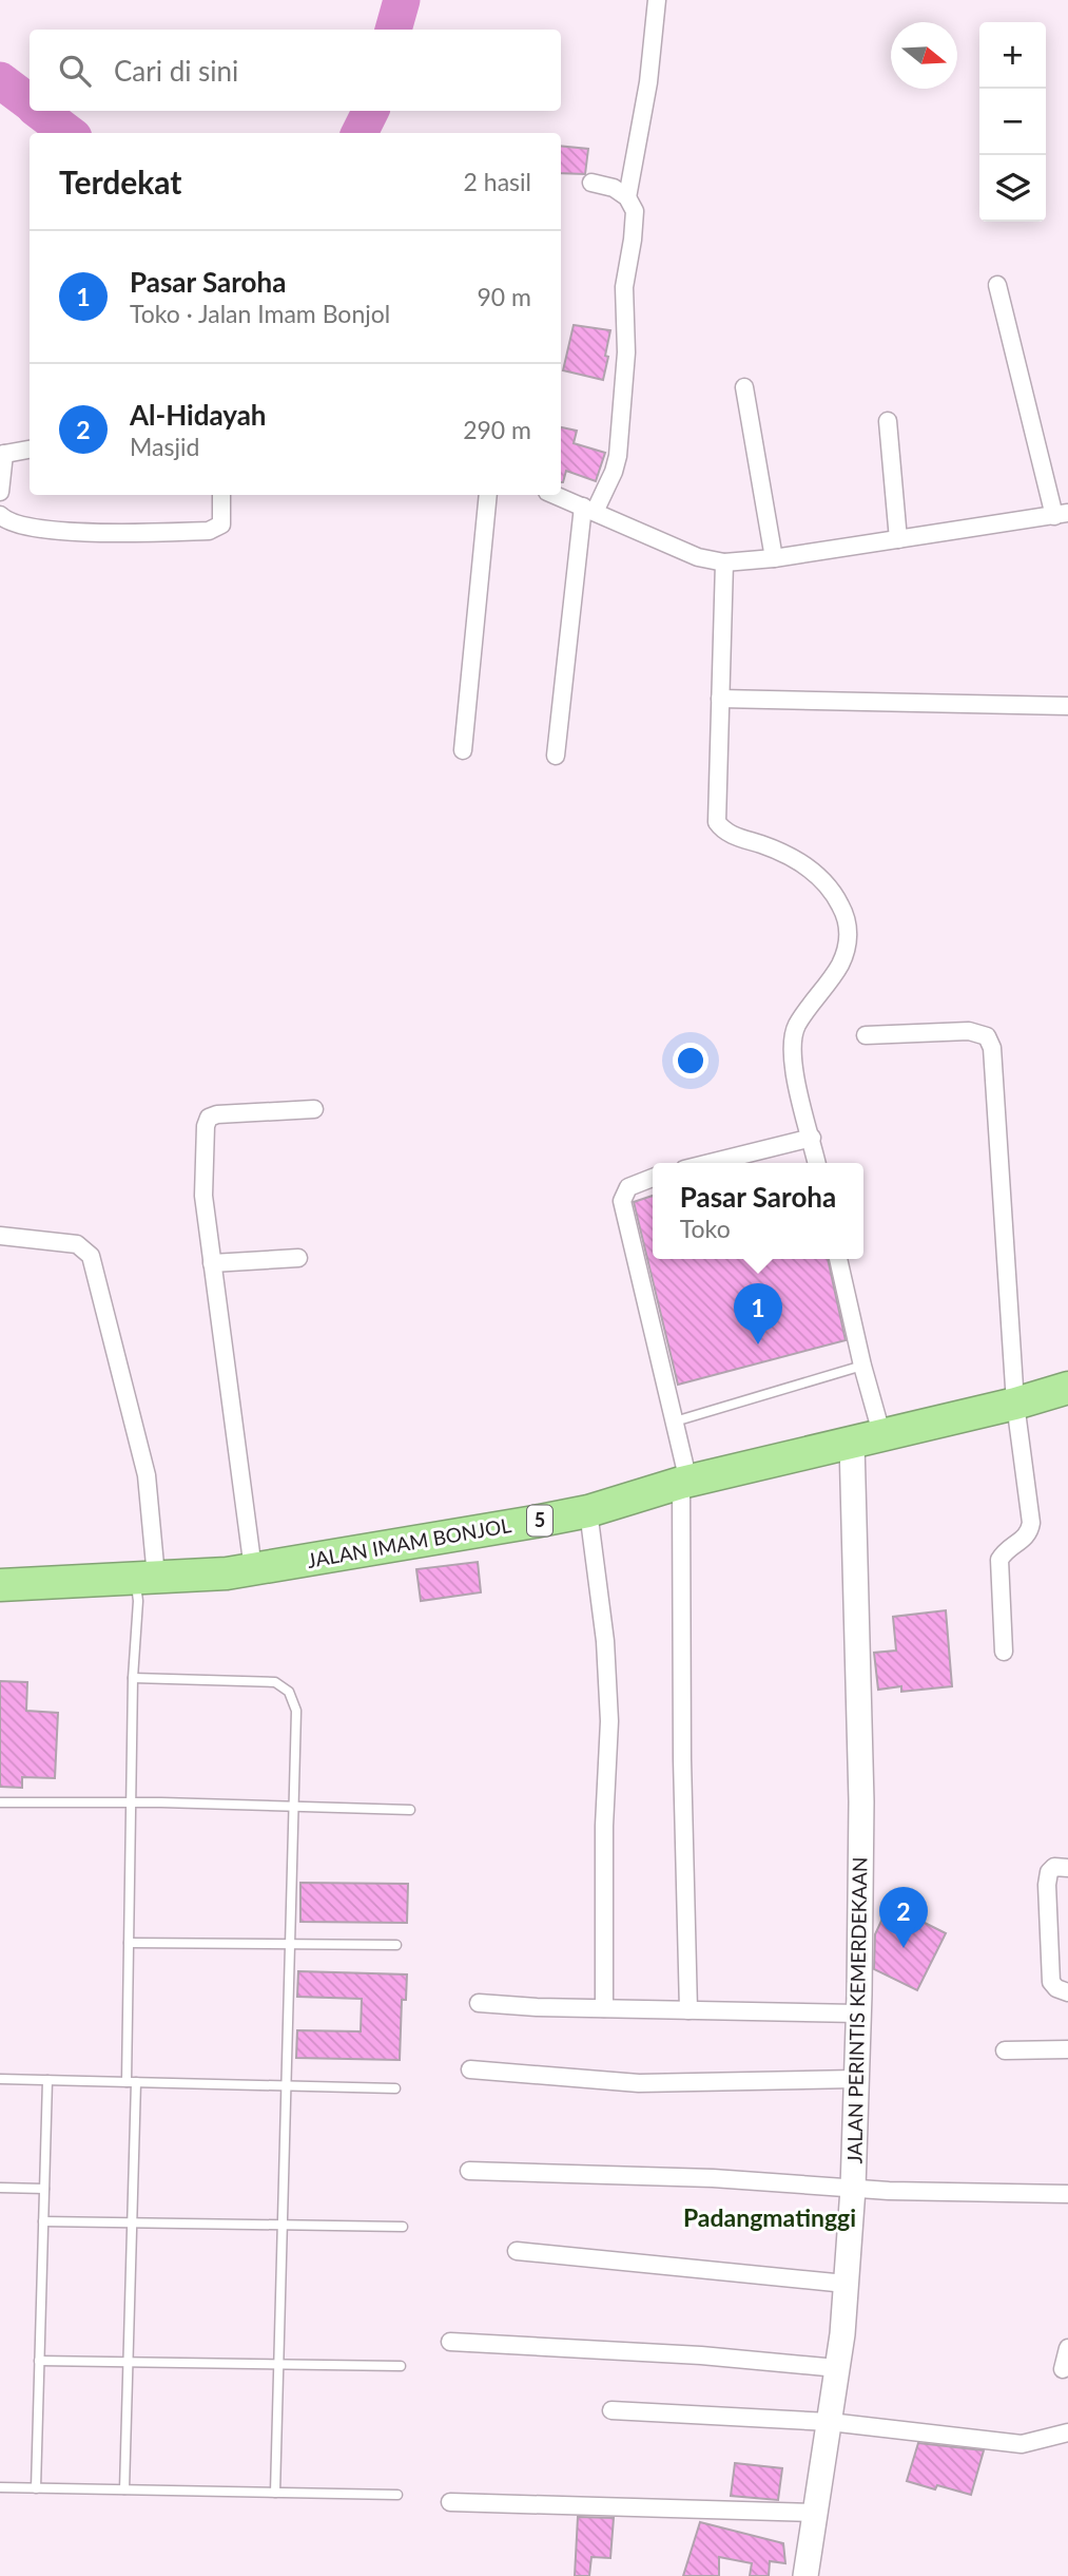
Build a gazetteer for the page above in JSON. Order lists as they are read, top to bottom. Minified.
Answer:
{"streets":{"highway":["5","JALAN IMAM BONJOL"],"street":["JALAN PERINTIS KEMERDEKAAN"]},"crossings":[["JALAN IMAM BONJOL","JALAN PERINTIS KEMERDEKAAN"]],"districts":["Padangmatinggi"],"north":"right","page":{"map_buttons":["+","−"],"search":"Cari di sini","heading":["Terdekat","2 hasil"],"list":[{"mark":"1","name":"Pasar Saroha","note":"Toko · Jalan Imam Bonjol","value":"90 m"},{"mark":"2","name":"Al-Hidayah","note":"Masjid","value":"290 m"}],"popup":["Pasar Saroha","Toko"],"pins":["1","2"]}}
